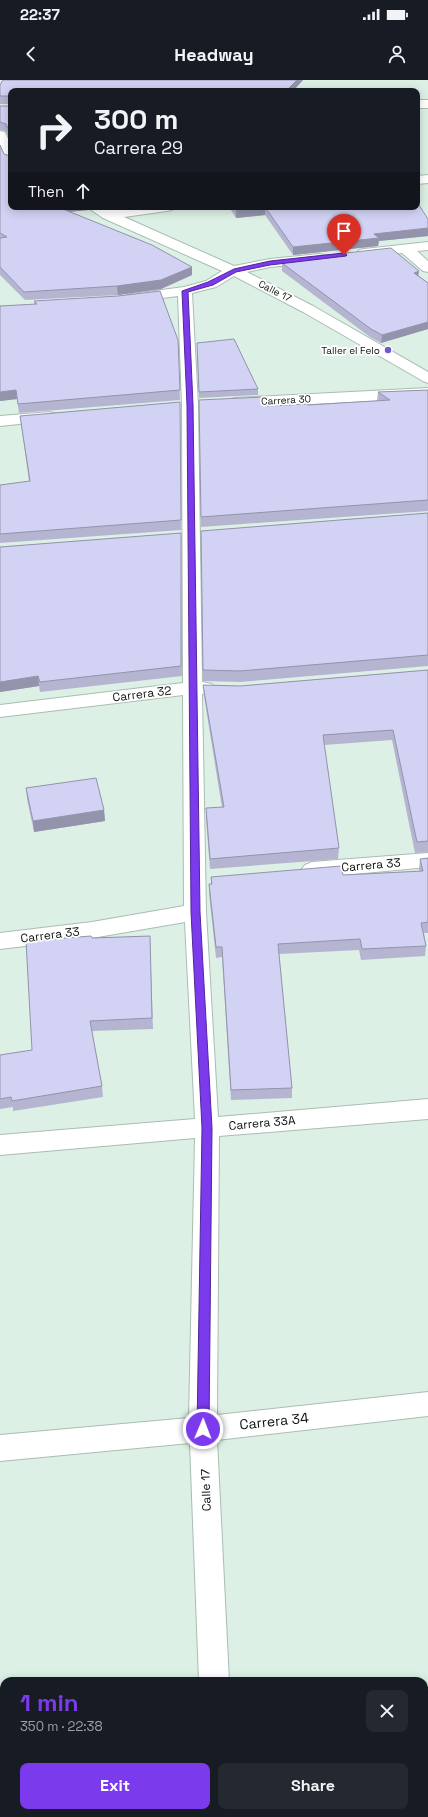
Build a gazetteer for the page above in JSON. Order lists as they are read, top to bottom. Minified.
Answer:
{"streets":{"street":["Calle 17","Carrera 30","Carrera 32","Carrera 33","Carrera 33A","Carrera 34"]},"crossings":[["Calle 17","Carrera 32"],["Calle 17","Carrera 33"],["Calle 17","Carrera 33A"],["Calle 17","Carrera 34"]],"places":["Taller el Felo"],"page":{"status":"22:37","header":"Headway","turn":["300 m","Carrera 29"],"then":"Then","heading":["1 min","350 m · 22:38"],"buttons":["Exit","Share"]}}
